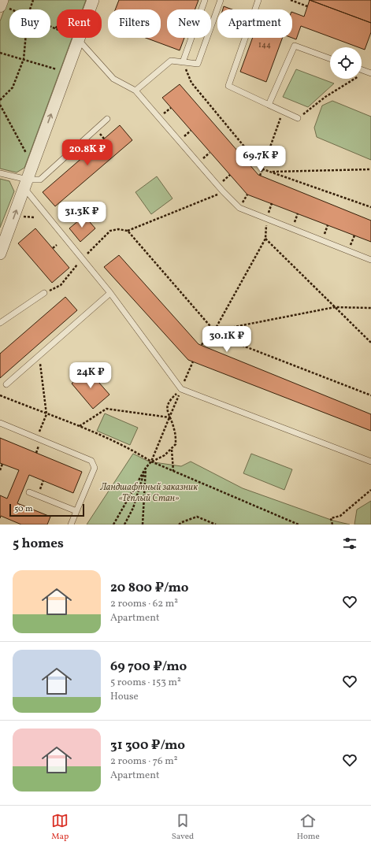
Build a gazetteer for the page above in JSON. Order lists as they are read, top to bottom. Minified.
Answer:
{"parks":["Ландшафтный заказник «Тёплый Стан»"],"house_numbers":["144"],"scale_bar":"50 m","page":{"chip":["Buy","Rent","Filters","New","Apartment"],"price":["20.8K ₽","69.7K ₽","31.3K ₽","30.1K ₽","24K ₽"],"scale":"50 m","heading":"5 homes","list":[{"name":"20 800 ₽/mo","note":"2 rooms · 62 m² · Apartment"},{"name":"69 700 ₽/mo","note":"5 rooms · 153 m² · House"},{"name":"31 300 ₽/mo","note":"2 rooms · 76 m² · Apartment"}],"tabs":["Map","Saved","Home"]}}
